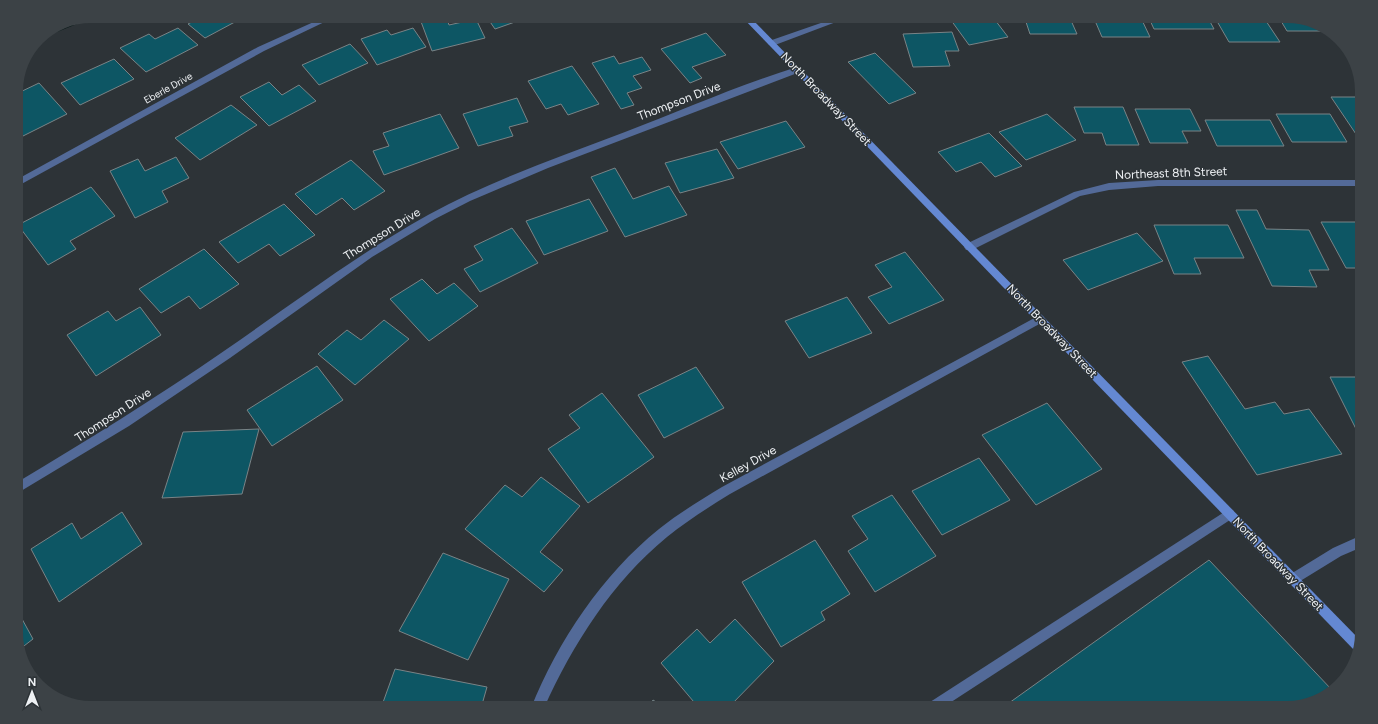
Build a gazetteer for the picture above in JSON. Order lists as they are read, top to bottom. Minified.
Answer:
{"streets":{"main road":["North Broadway Street"],"street":["Eberle Drive","Thompson Drive","Northeast 8th Street","Kelley Drive"]},"crossings":[["North Broadway Street","Thompson Drive"],["North Broadway Street","Northeast 8th Street"],["North Broadway Street","Kelley Drive"]],"north":"top"}
